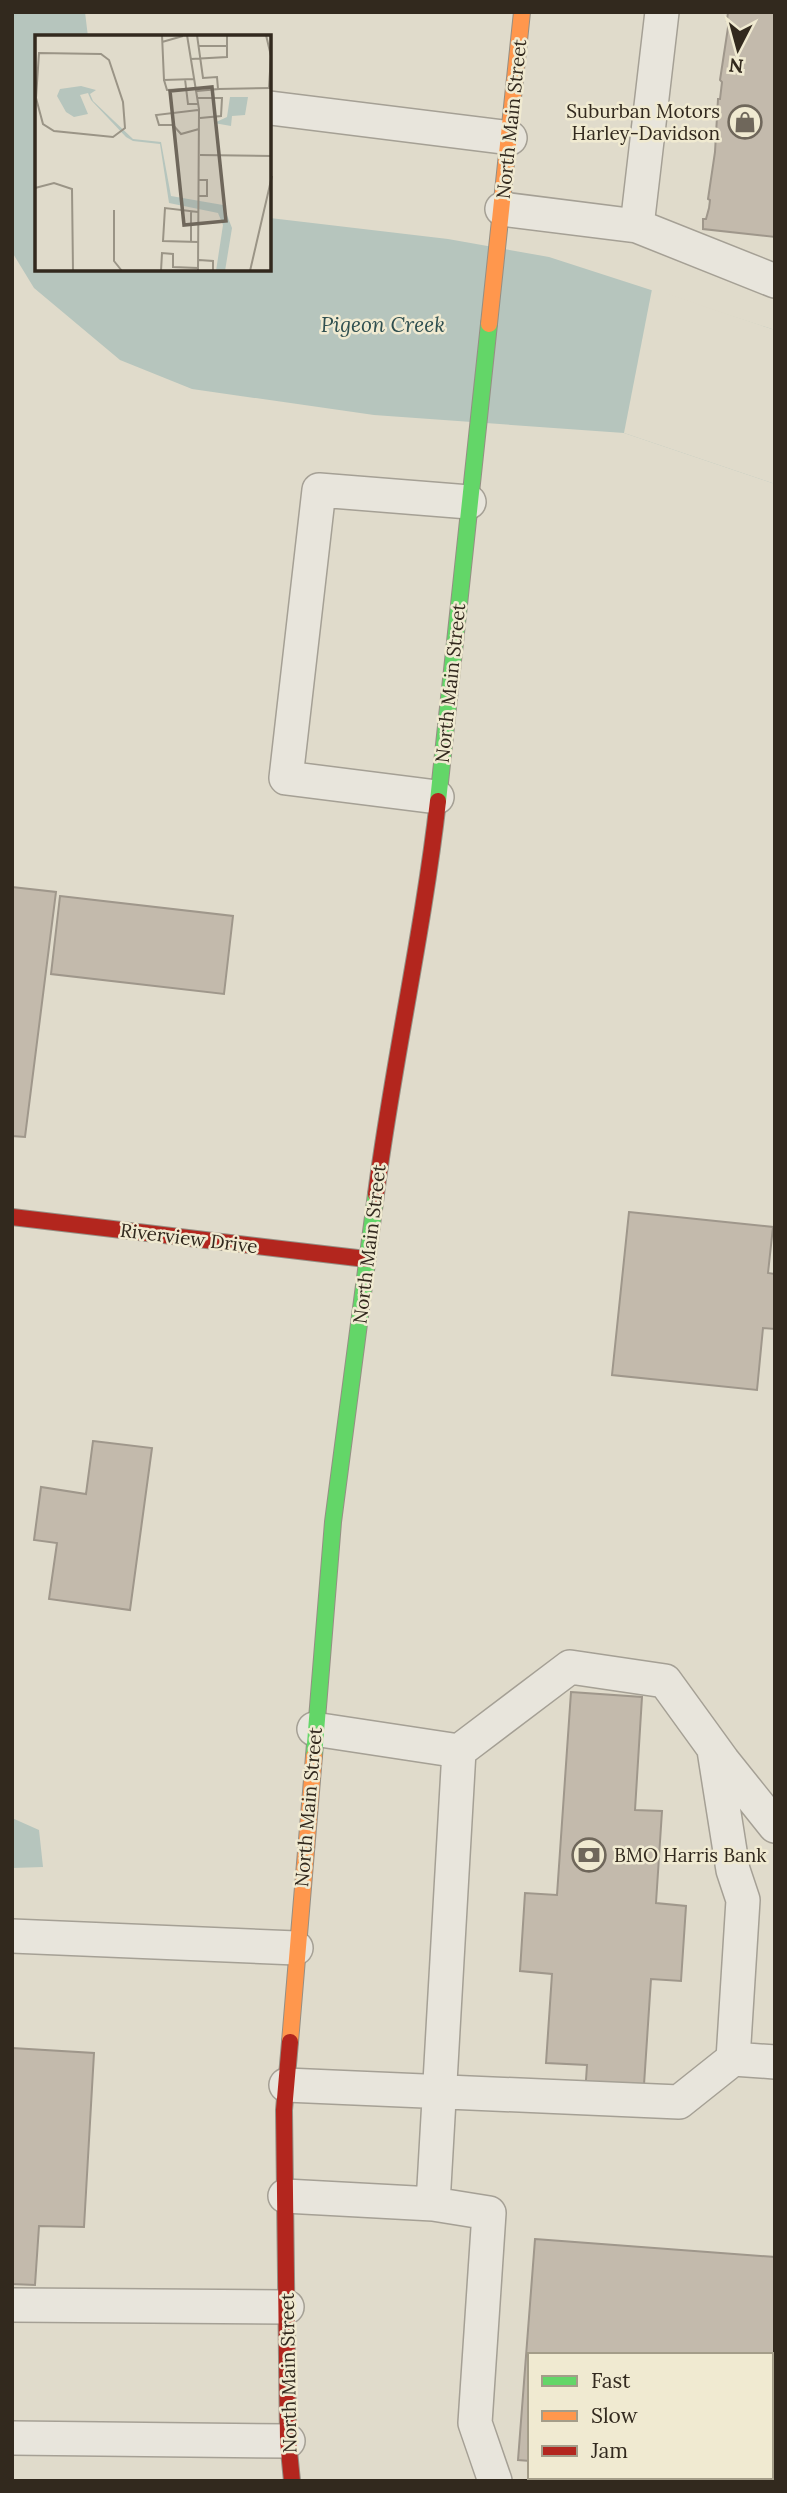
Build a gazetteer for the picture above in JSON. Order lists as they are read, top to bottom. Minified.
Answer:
{"streets":{"main road":["North Main Street","Riverview Drive"]},"crossings":[["North Main Street","Riverview Drive"]],"water":["Pigeon Creek"],"places":{"shop":["Suburban Motors Harley-Davidson"],"bank":["BMO Harris Bank"]},"legend":["Fast","Slow","Jam"],"north":"bottom"}
